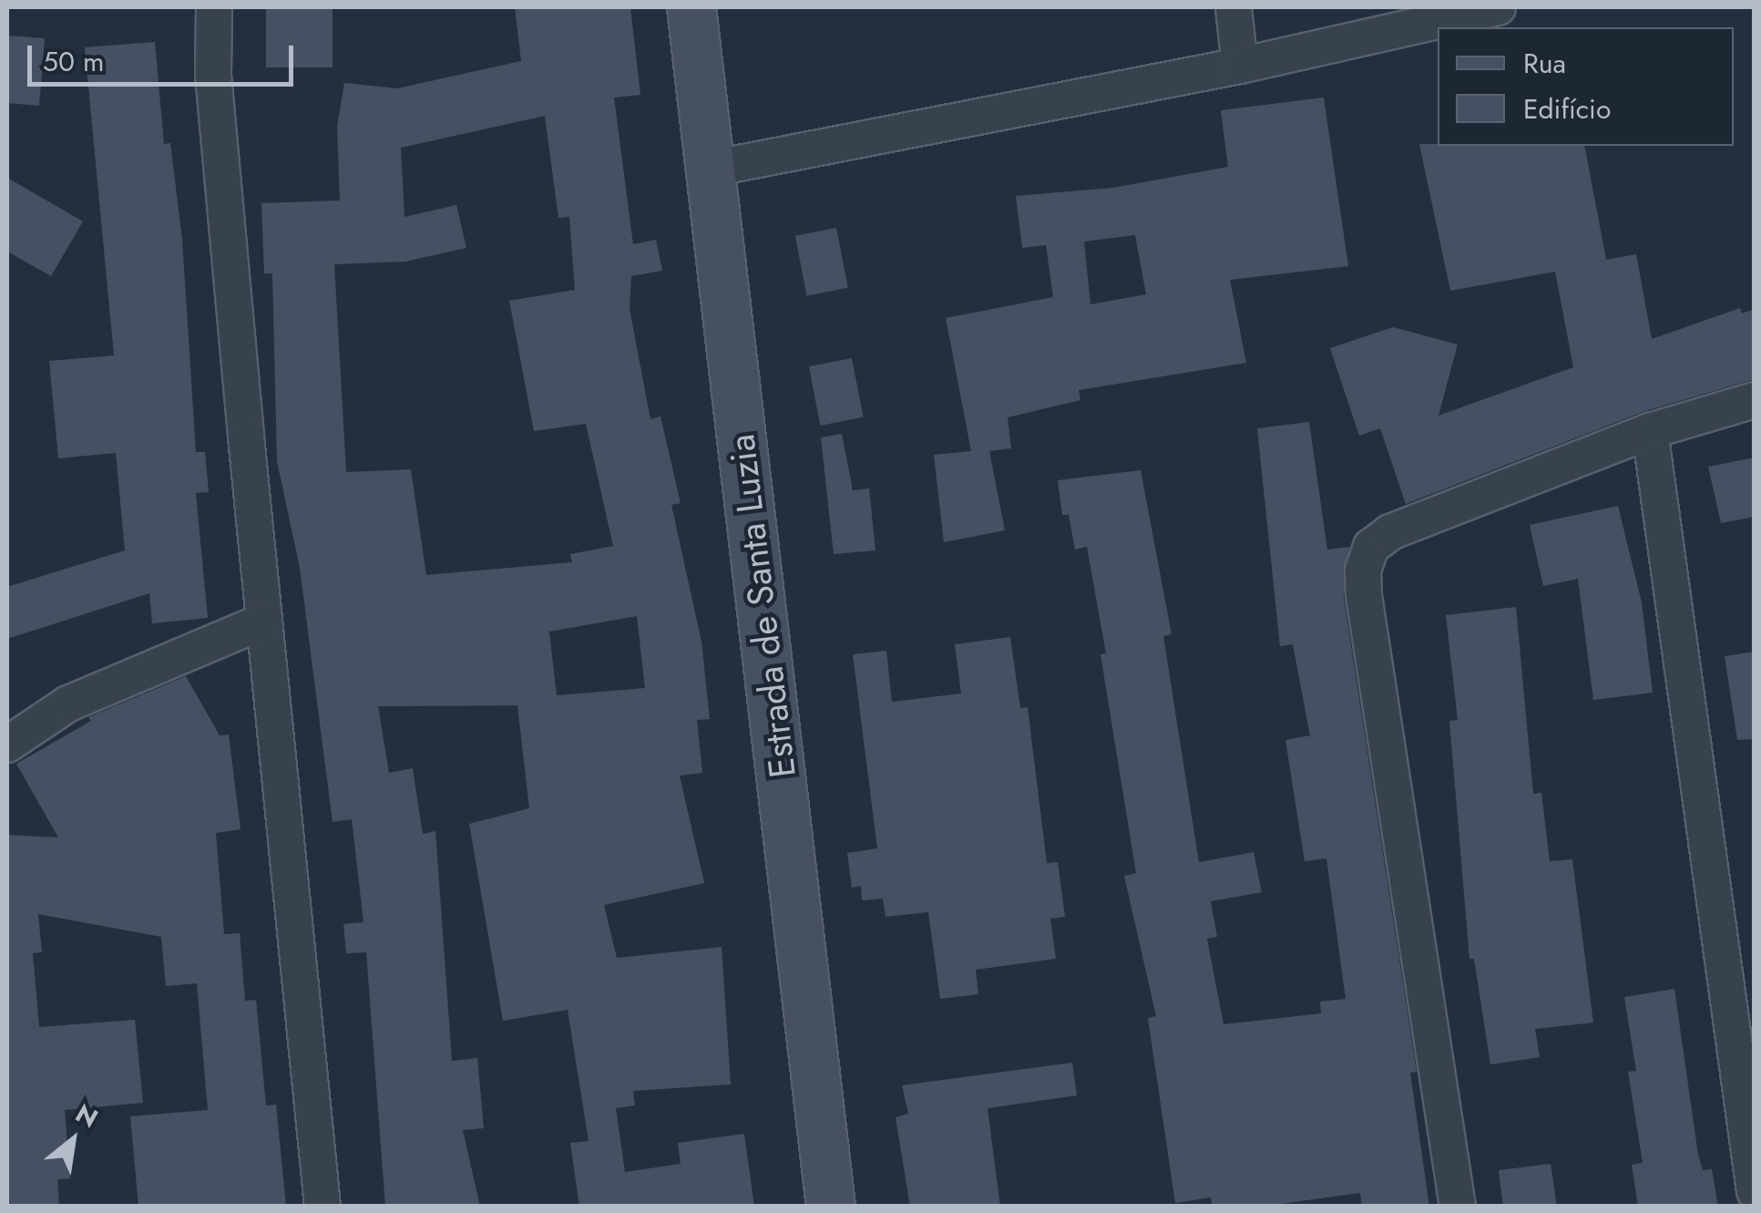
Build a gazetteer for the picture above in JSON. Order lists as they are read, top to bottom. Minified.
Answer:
{"streets":{"street":["Estrada de Santa Luzia"]},"legend":["Rua","Edifício"],"scale_bar":"50 m","north":"top right"}
